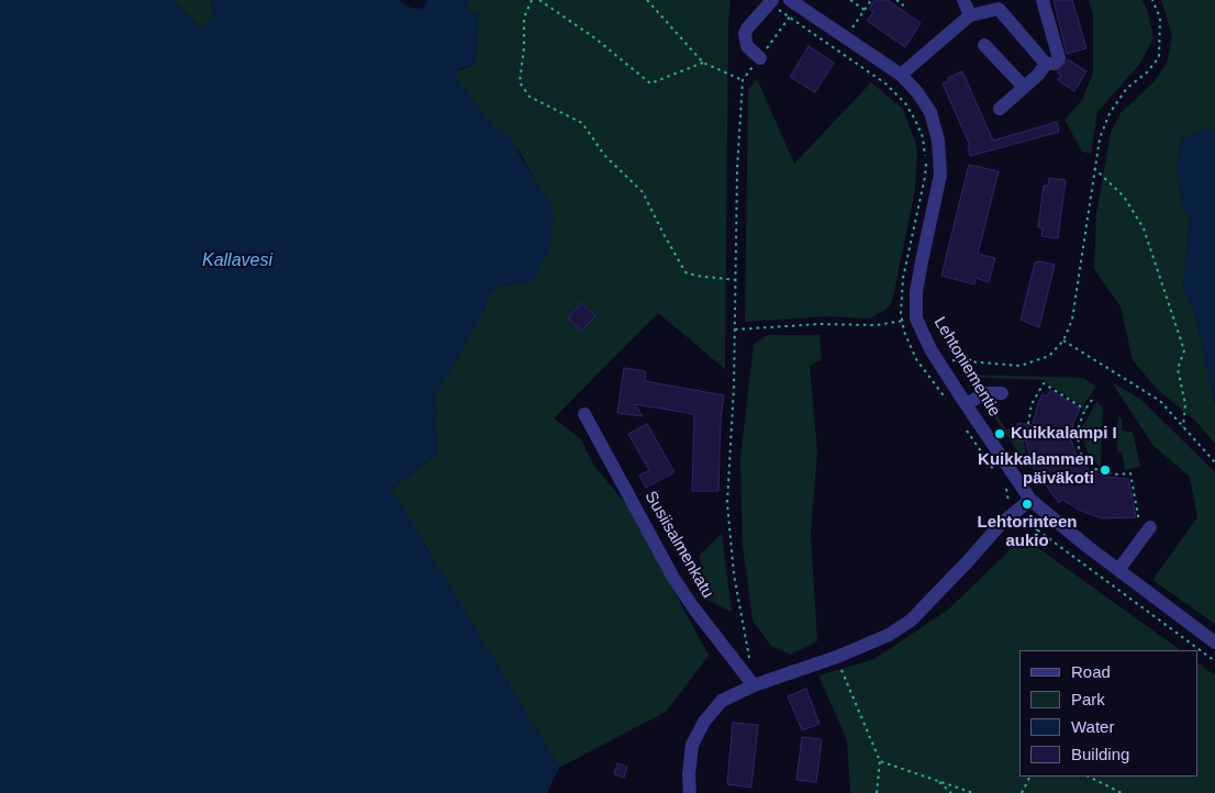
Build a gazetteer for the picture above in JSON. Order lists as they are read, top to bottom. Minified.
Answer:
{"streets":{"street":["Lehtoniementie","Susiisalmenkatu"]},"water":["Kallavesi"],"places":["Kuikkalampi I","Kuikkalammen päiväkoti","Lehtorinteen aukio"],"legend":["Road","Park","Water","Building"]}
